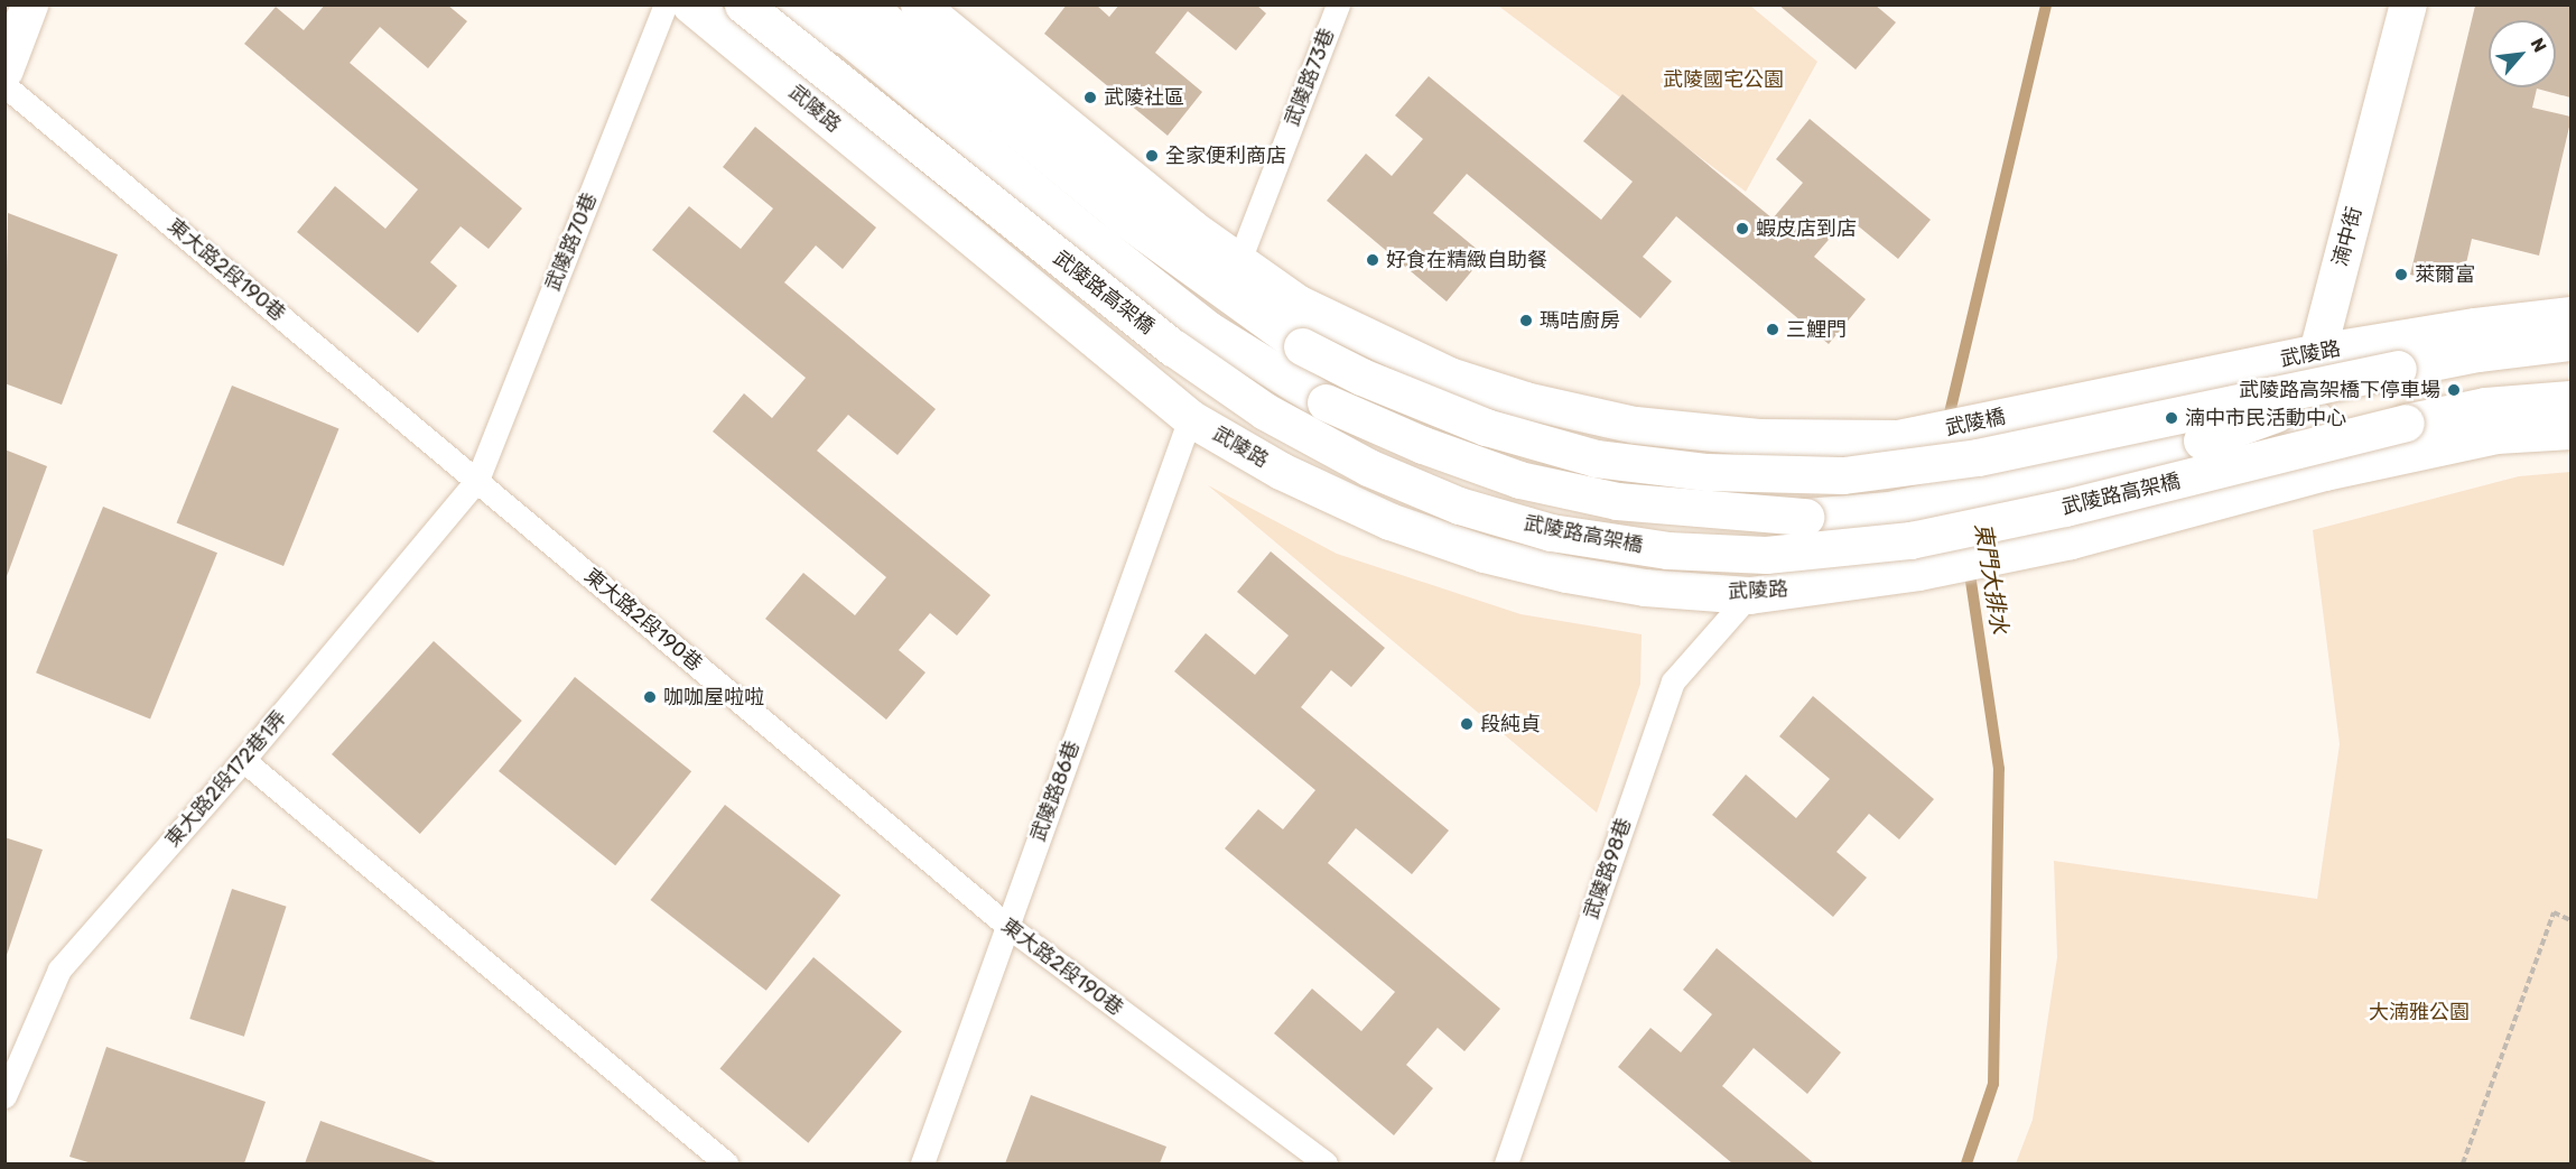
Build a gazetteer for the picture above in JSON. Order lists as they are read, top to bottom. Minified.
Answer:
{"streets":{"main road":["武陵路","湳中街","武陵路高架橋","武陵橋"],"lane":["武陵路73巷","武陵路70巷","東大路2段190巷","東大路2段172巷1弄","武陵路86巷","武陵路98巷"]},"crossings":[["武陵路","湳中街"],["武陵路","武陵橋"],["武陵路","武陵路86巷"],["武陵路","武陵路98巷"],["武陵路70巷","東大路2段190巷"],["武陵路70巷","東大路2段172巷1弄"],["東大路2段190巷","東大路2段172巷1弄"],["東大路2段190巷","武陵路86巷"]],"water":["東門大排水"],"parks":["武陵國宅公園","大湳雅公園"],"places":["武陵社區","全家便利商店","蝦皮店到店","好食在精緻自助餐","萊爾富","瑪咭廚房","三鯉門","武陵路高架橋下停車場","湳中市民活動中心","咖咖屋啦啦","段純貞"],"north":"top right"}
